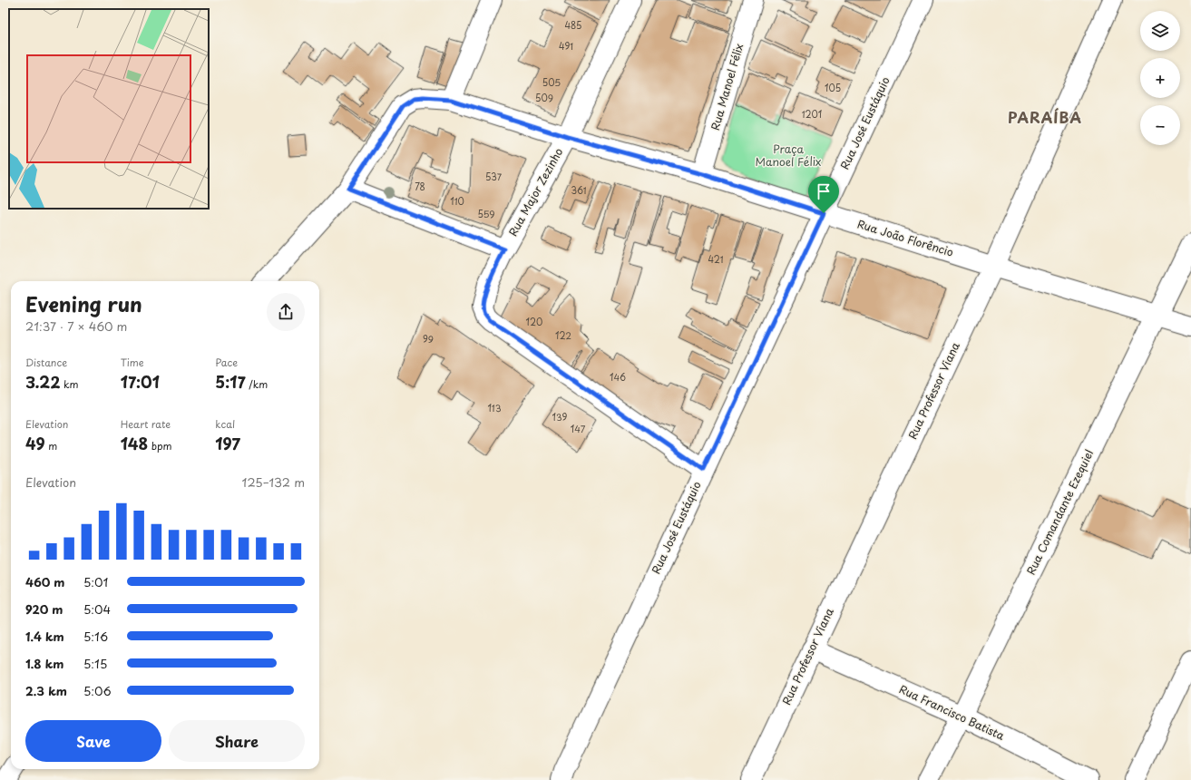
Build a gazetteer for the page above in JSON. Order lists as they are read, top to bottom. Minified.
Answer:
{"streets":{"street":["Rua Manoel Félix","Rua José Eustáquio","Rua Major Zezinho","Rua João Florêncio","Rua Professor Viana","Rua Comandante Ezequiel","Rua Francisco Batista"]},"crossings":[["Rua Manoel Félix","Rua João Florêncio"],["Rua José Eustáquio","Rua Major Zezinho"],["Rua José Eustáquio","Rua João Florêncio"],["Rua Major Zezinho","Rua João Florêncio"],["Rua João Florêncio","Rua Professor Viana"],["Rua João Florêncio","Rua Comandante Ezequiel"],["Rua Professor Viana","Rua Francisco Batista"],["Rua Comandante Ezequiel","Rua Francisco Batista"]],"districts":["PARAÍBA"],"parks":["Praça Manoel Félix"],"house_numbers":["485","491","505","105","509","1201","537","78","361","110","559","421","120","122","99","146","113","139","147"],"page":{"map_buttons":["+","−"],"heading":["Evening run","21:37 · 7 × 460 m"],"stats":[["Distance","3.22 km"],["Time","17:01"],["Pace","5:17 /km"],["Elevation","49 m"],["Heart rate","148 bpm"],["kcal","197"]],"chart":["Elevation","125–132 m"],"list":[{"name":"460 m","note":"5:01"},{"name":"920 m","note":"5:04"},{"name":"1.4 km","note":"5:16"},{"name":"1.8 km","note":"5:15"},{"name":"2.3 km","note":"5:06"}],"buttons":["Save","Share"]}}
